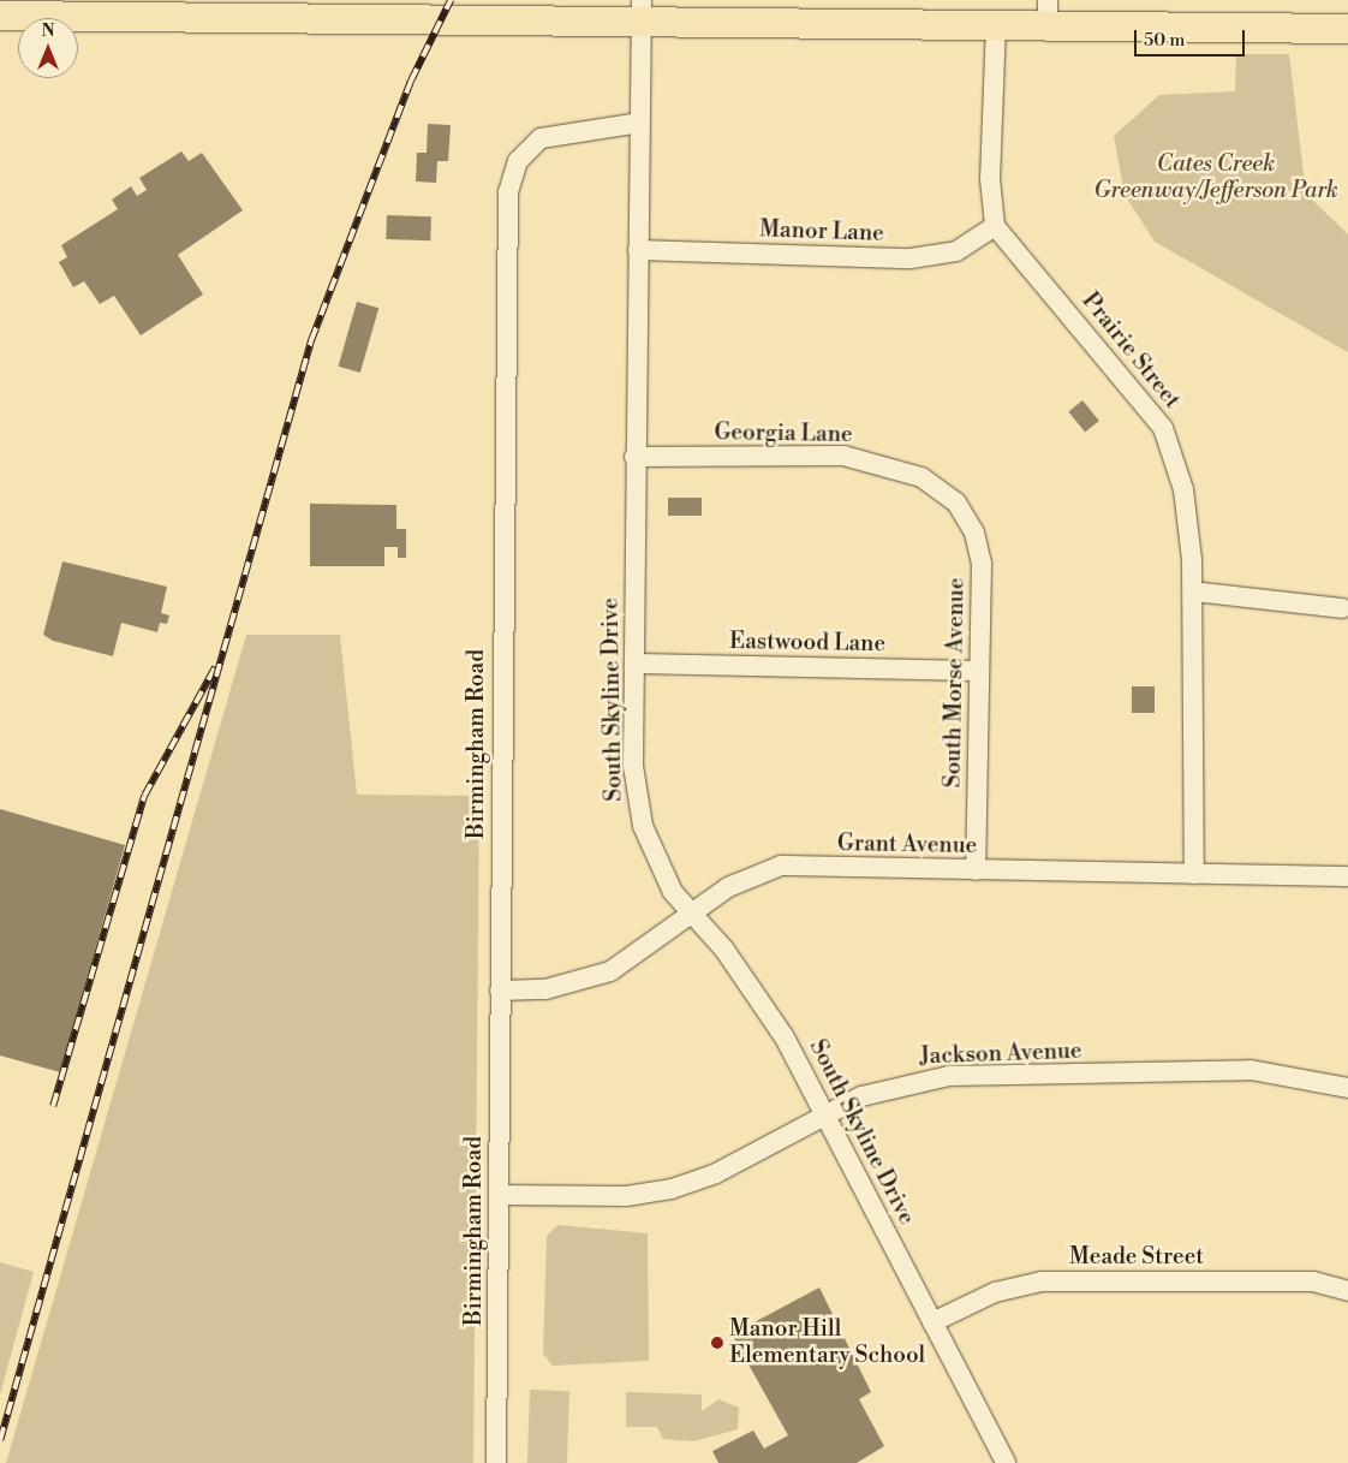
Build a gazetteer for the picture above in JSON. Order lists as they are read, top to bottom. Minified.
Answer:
{"streets":{"street":["Manor Lane","Prairie Street","Georgia Lane","Eastwood Lane","South Morse Avenue","South Skyline Drive","Birmingham Road","Grant Avenue","Jackson Avenue","Meade Street"]},"crossings":[["Manor Lane","Prairie Street"],["Manor Lane","South Skyline Drive"],["Prairie Street","Grant Avenue"],["Georgia Lane","South Morse Avenue"],["Georgia Lane","South Skyline Drive"],["Eastwood Lane","South Morse Avenue"],["Eastwood Lane","South Skyline Drive"],["South Morse Avenue","Grant Avenue"],["South Skyline Drive","Birmingham Road"],["South Skyline Drive","Grant Avenue"],["South Skyline Drive","Jackson Avenue"],["South Skyline Drive","Meade Street"],["Birmingham Road","Grant Avenue"],["Birmingham Road","Jackson Avenue"]],"parks":["Cates Creek Greenway/Jefferson Park"],"places":["Manor Hill Elementary School"],"scale_bar":"50 m","north":"top"}
